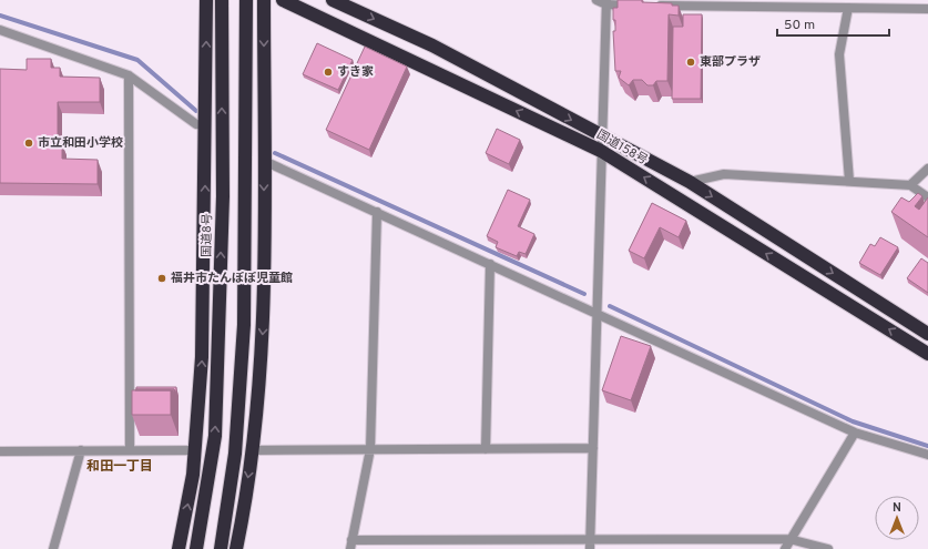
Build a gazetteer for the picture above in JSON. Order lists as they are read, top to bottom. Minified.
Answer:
{"streets":{"highway":["国道158号","国道8号"]},"districts":["和田一丁目"],"places":["東部プラザ","すき家","市立和田小学校","福井市たんぽぽ児童館"],"scale_bar":"50 m","north":"top"}
